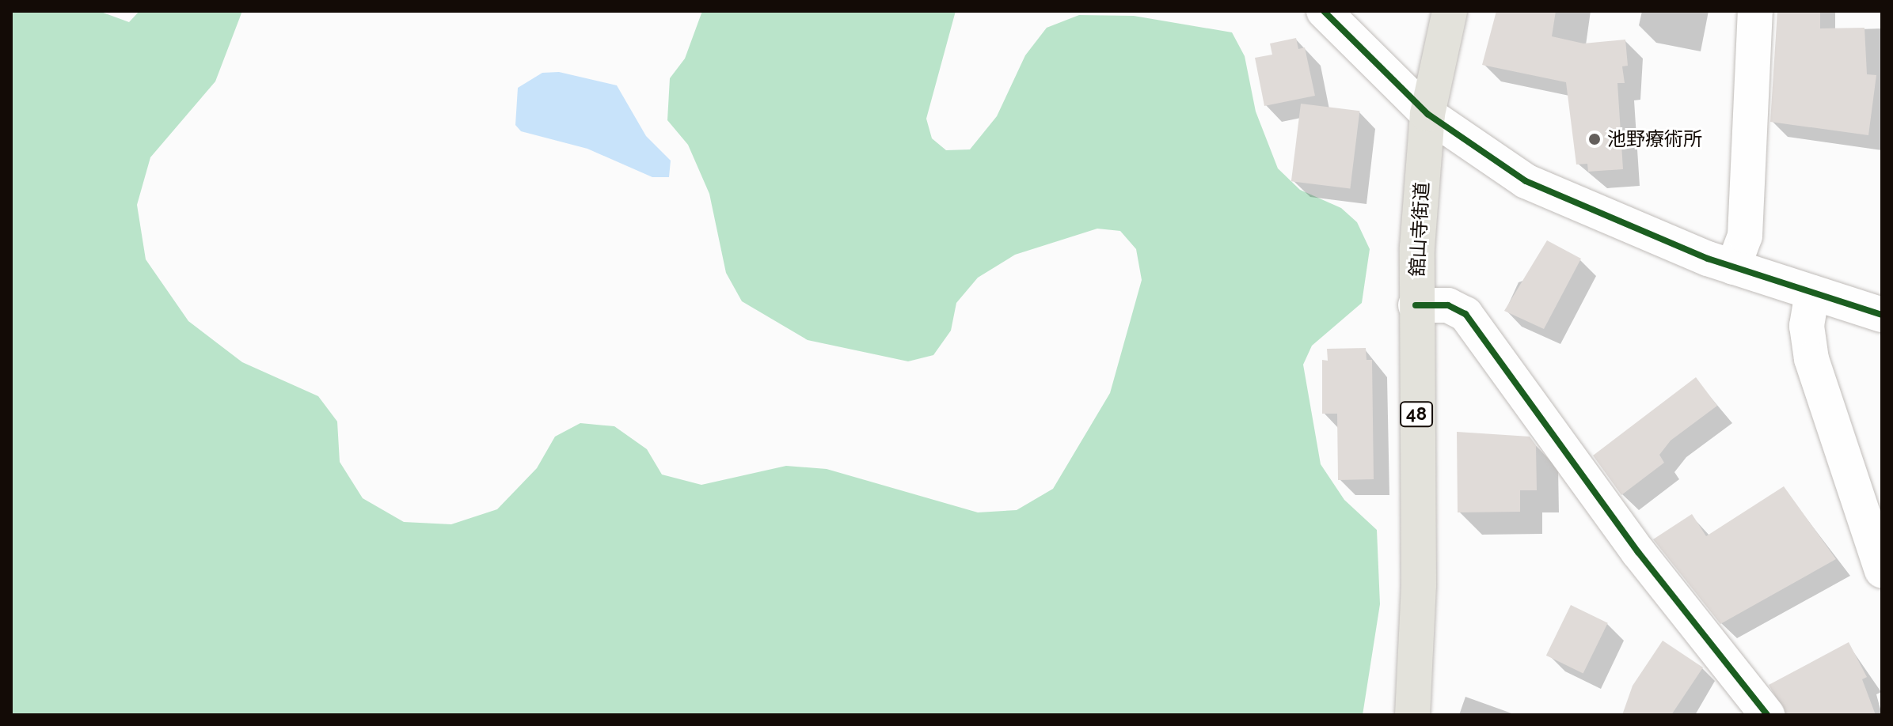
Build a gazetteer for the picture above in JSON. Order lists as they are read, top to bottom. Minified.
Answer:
{"streets":{"main road":["舘山寺街道","48"]},"places":["池野療術所"]}
